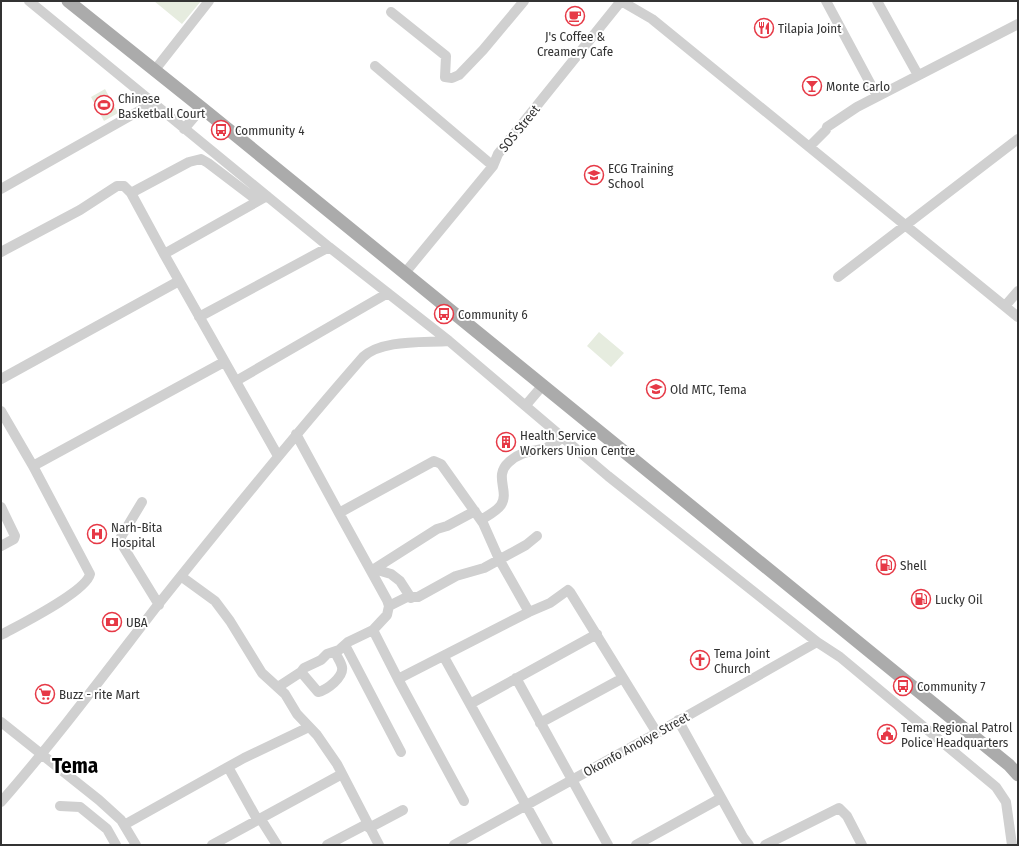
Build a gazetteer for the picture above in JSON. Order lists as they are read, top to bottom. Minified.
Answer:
{"streets":{"street":["SOS Street","Okomfo Anokye Street"]},"districts":["Tema"],"places":{"cafe":["J's Coffee & Creamery Cafe"],"restaurant":["Tilapia Joint"],"bar":["Monte Carlo"],"sports":["Chinese Basketball Court"],"bus stop":["Community 4","Community 6","Community 7"],"school or university":["ECG Training School","Old MTC, Tema"],"building":["Health Service Workers Union Centre"],"hospital":["Narh-Bita Hospital"],"fuel station":["Shell","Lucky Oil"],"bank":["UBA"],"church":["Tema Joint Church"],"supermarket":["Buzz - rite Mart"],"public building":["Tema Regional Patrol Police Headquarters"]}}
